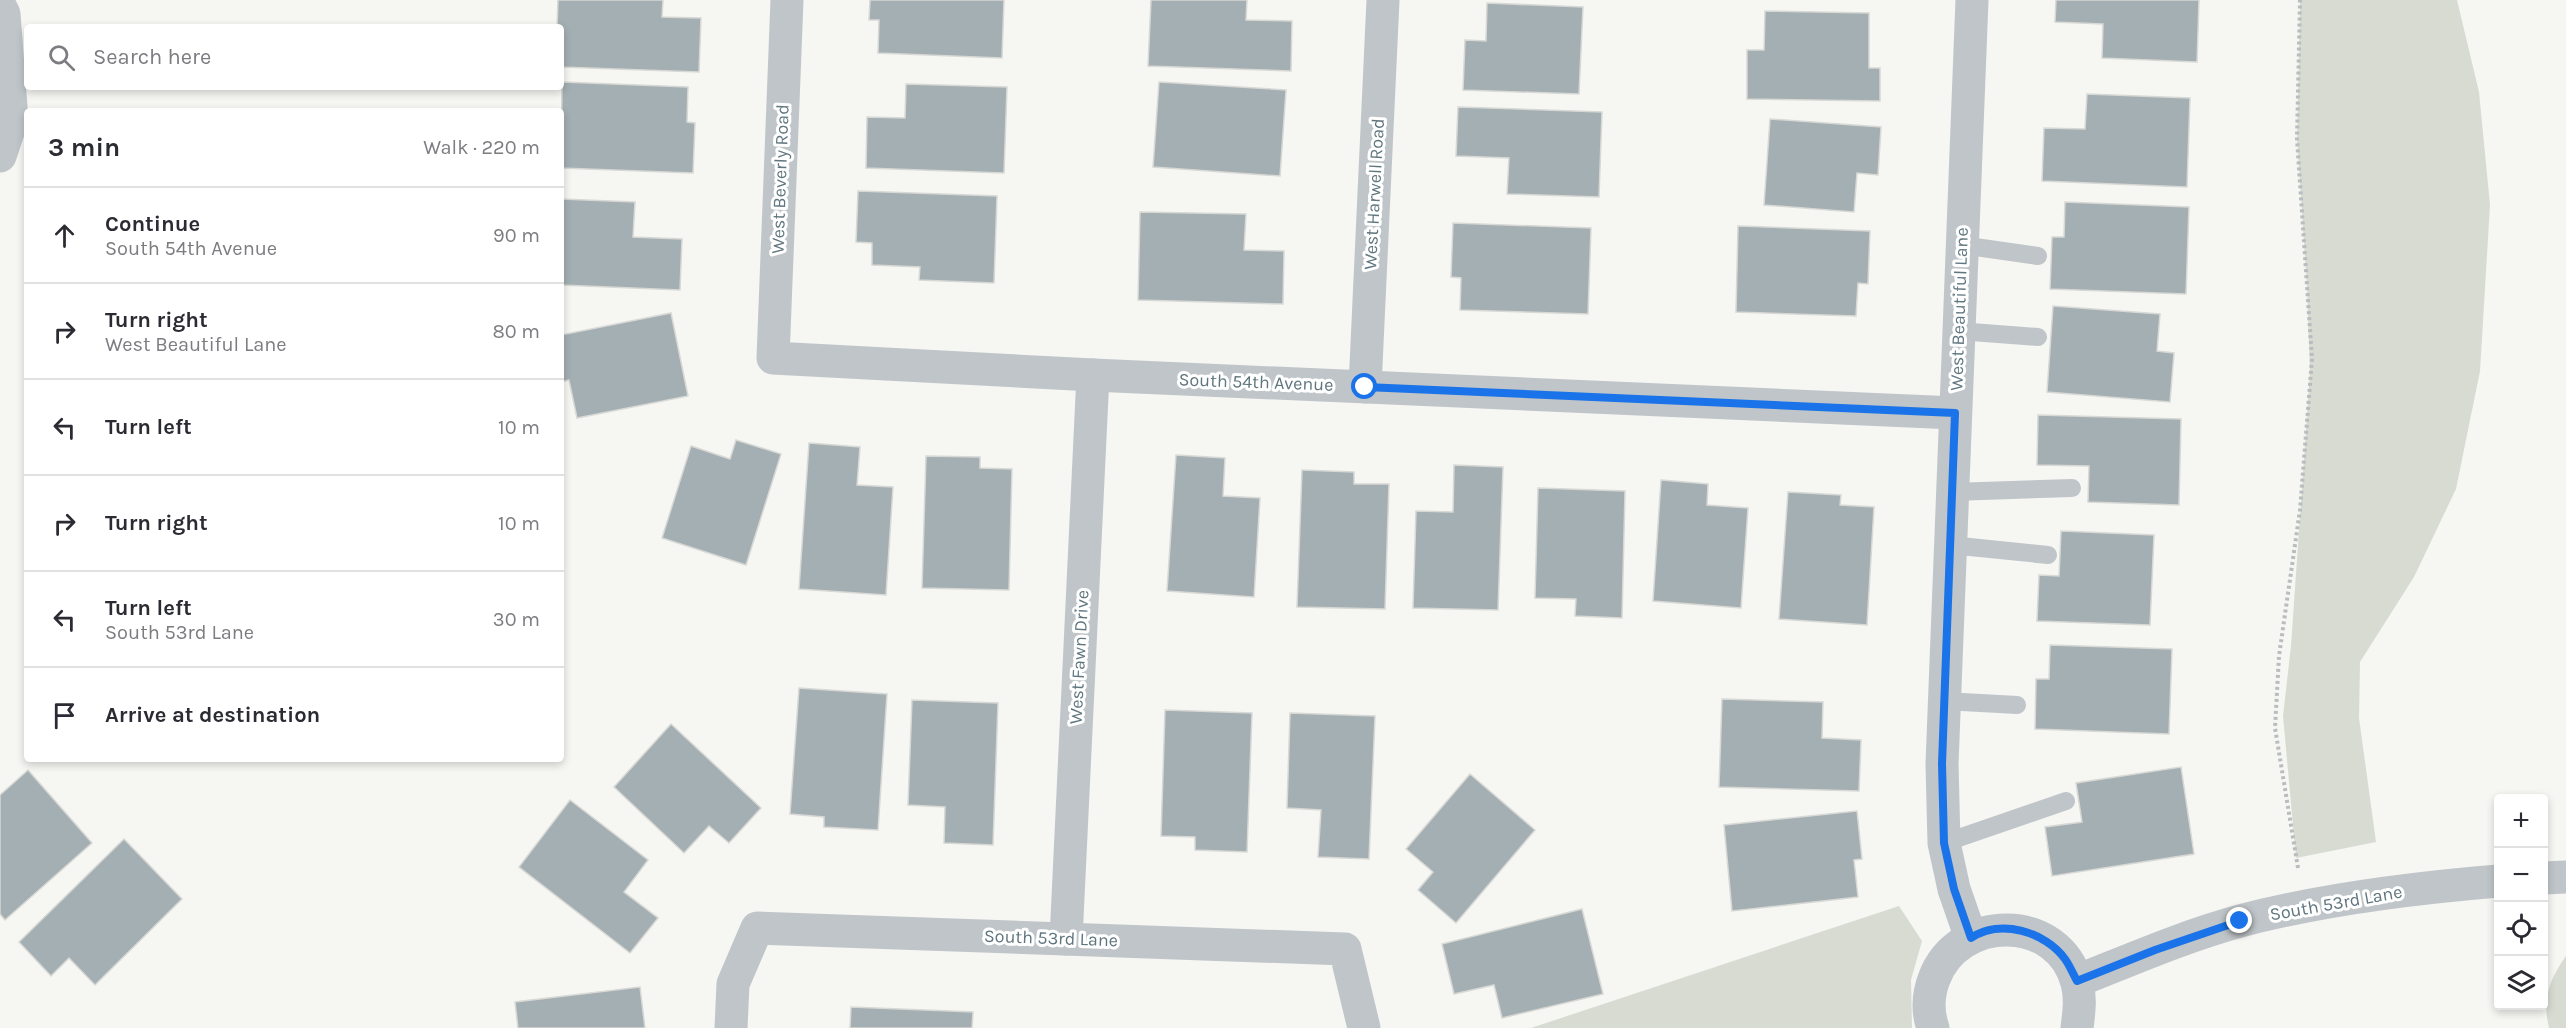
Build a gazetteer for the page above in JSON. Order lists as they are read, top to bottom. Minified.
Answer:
{"streets":{"street":["West Beverly Road","West Harwell Road","West Beautiful Lane","South 54th Avenue","West Fawn Drive","South 53rd Lane"]},"crossings":[["West Beverly Road","South 54th Avenue"],["West Harwell Road","South 54th Avenue"],["West Beautiful Lane","South 54th Avenue"],["South 54th Avenue","West Fawn Drive"],["West Fawn Drive","South 53rd Lane"]],"page":{"search":"Search here","heading":["3 min","Walk · 220 m"],"list":[["Continue","South 54th Avenue","90 m"],["Turn right","West Beautiful Lane","80 m"],["Turn left","10 m"],["Turn right","10 m"],["Turn left","South 53rd Lane","30 m"],"Arrive at destination"],"map_buttons":["+","−"]}}
